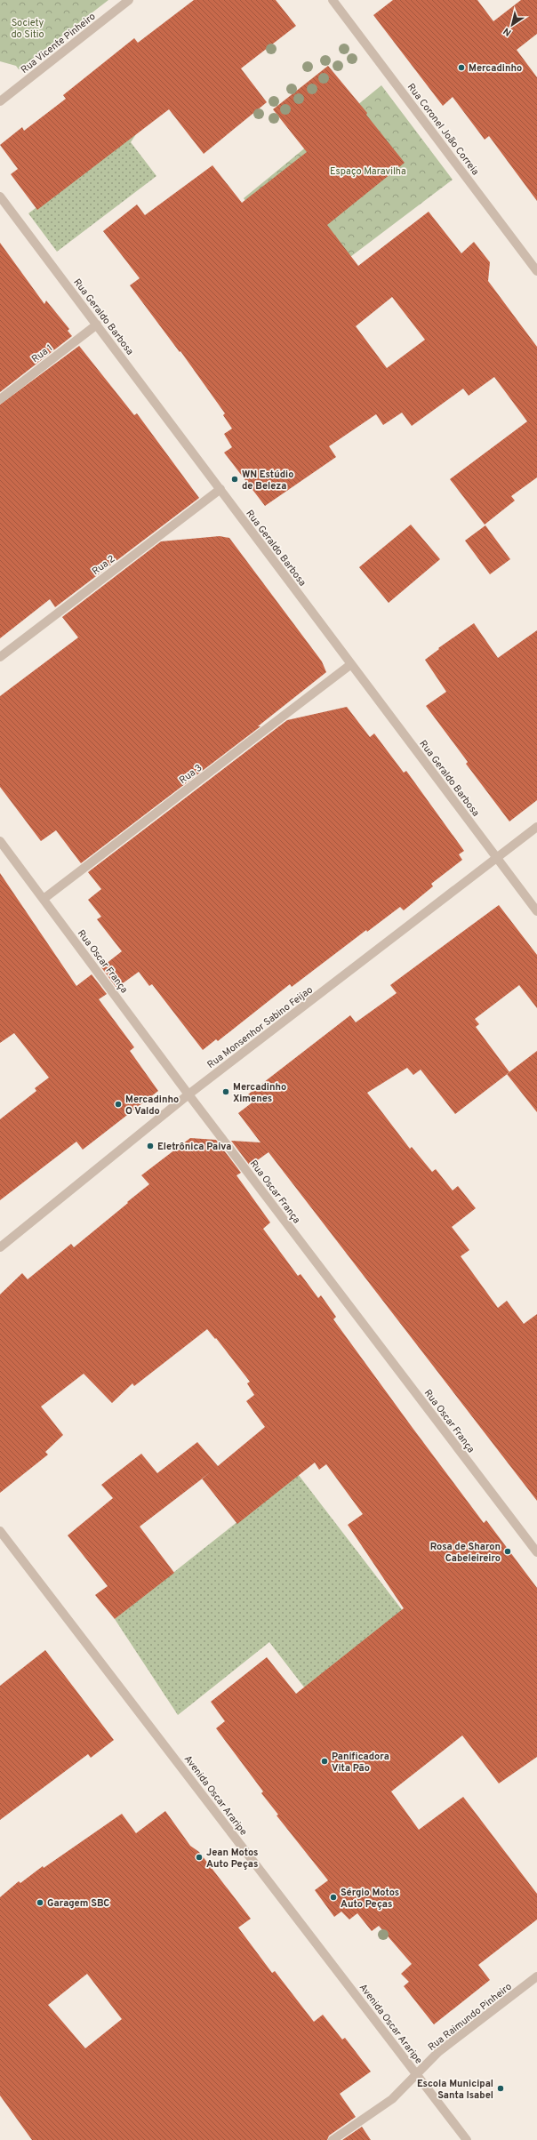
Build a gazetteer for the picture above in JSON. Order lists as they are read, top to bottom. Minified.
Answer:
{"streets":{"street":["Rua Vicente Pinheiro","Rua Coronel João Correia","Rua Geraldo Barbosa","Rua 1","Rua 2","Rua 3","Rua Oscar França","Rua Monsenhor Sabino Feijao","Avenida Oscar Araripe","Rua Raimundo Pinheiro"]},"crossings":[["Rua Geraldo Barbosa","Rua 1"],["Rua Geraldo Barbosa","Rua 2"],["Rua Geraldo Barbosa","Rua 3"],["Rua Geraldo Barbosa","Rua Monsenhor Sabino Feijao"],["Rua 3","Rua Oscar França"],["Rua Oscar França","Rua Monsenhor Sabino Feijao"],["Avenida Oscar Araripe","Rua Raimundo Pinheiro"]],"parks":["Society do Sitio","Espaço Maravilha"],"places":["Mercadinho","WN Estúdio de Beleza","Mercadinho Ximenes","Mercadinho O Valdo","Eletrônica Paiva","Rosa de Sharon Cabeleireiro","Panificadora Vita Pão","Jean Motos Auto Peças","Sérgio Motos Auto Peças","Garagem SBC","Escola Municipal Santa Isabel"],"north":"bottom left"}
